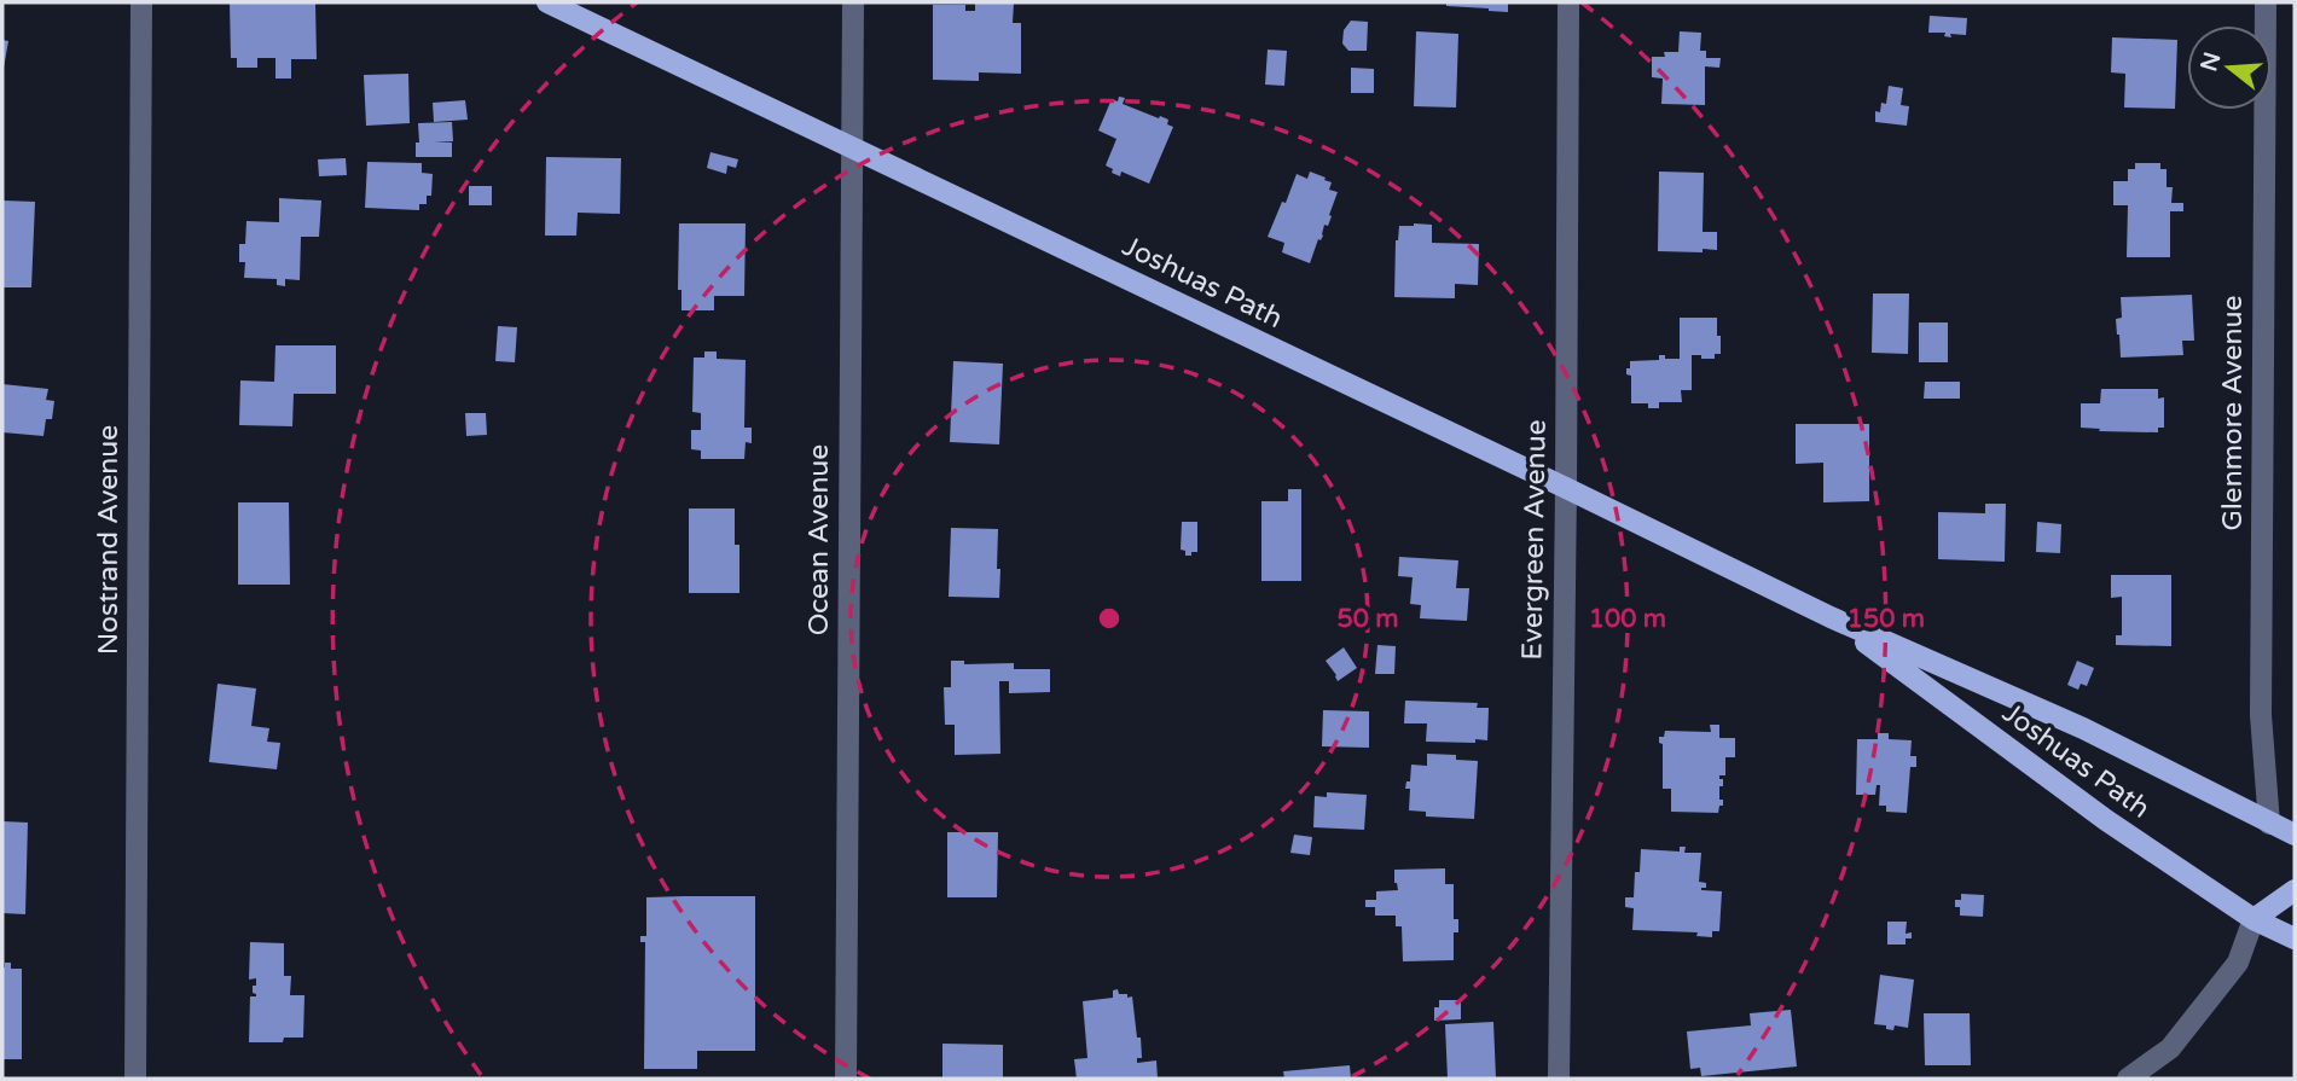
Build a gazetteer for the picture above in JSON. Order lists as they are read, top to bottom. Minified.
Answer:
{"streets":{"main road":["Joshuas Path"],"street":["Glenmore Avenue","Nostrand Avenue","Ocean Avenue","Evergreen Avenue"]},"crossings":[["Joshuas Path","Glenmore Avenue"],["Joshuas Path","Ocean Avenue"],["Joshuas Path","Evergreen Avenue"]],"north":"left","rings":["50 m","100 m","150 m"]}
